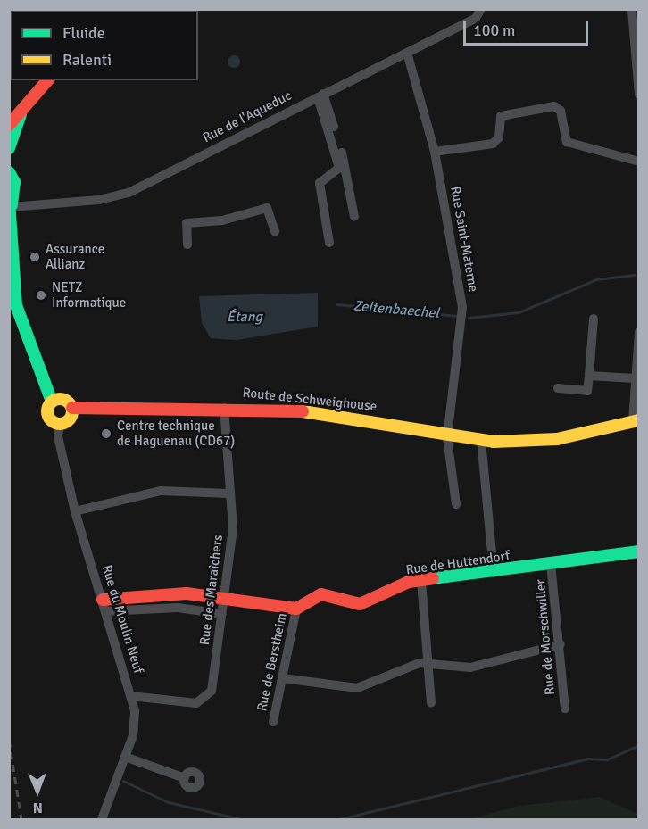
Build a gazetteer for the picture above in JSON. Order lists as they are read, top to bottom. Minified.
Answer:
{"streets":{"main road":["Route de Schweighouse","Rue de Huttendorf"],"street":["Rue de l'Aqueduc","Rue Saint-Materne","Rue des Maraîchers","Rue du Moulin Neuf","Rue de Morschwiller","Rue de Berstheim"]},"crossings":[["Rue de l'Aqueduc","Rue Saint-Materne"],["Rue Saint-Materne","Route de Schweighouse"],["Route de Schweighouse","Rue des Maraîchers"],["Route de Schweighouse","Rue du Moulin Neuf"],["Rue de Huttendorf","Rue de Morschwiller"],["Rue de Huttendorf","Rue de Berstheim"],["Rue des Maraîchers","Rue du Moulin Neuf"]],"water":["Zeltenbaechel","Étang"],"places":["Assurance Allianz","NETZ Informatique","Centre technique de Haguenau (CD67)"],"legend":["Fluide","Ralenti"],"scale_bar":"100 m","north":"bottom"}
